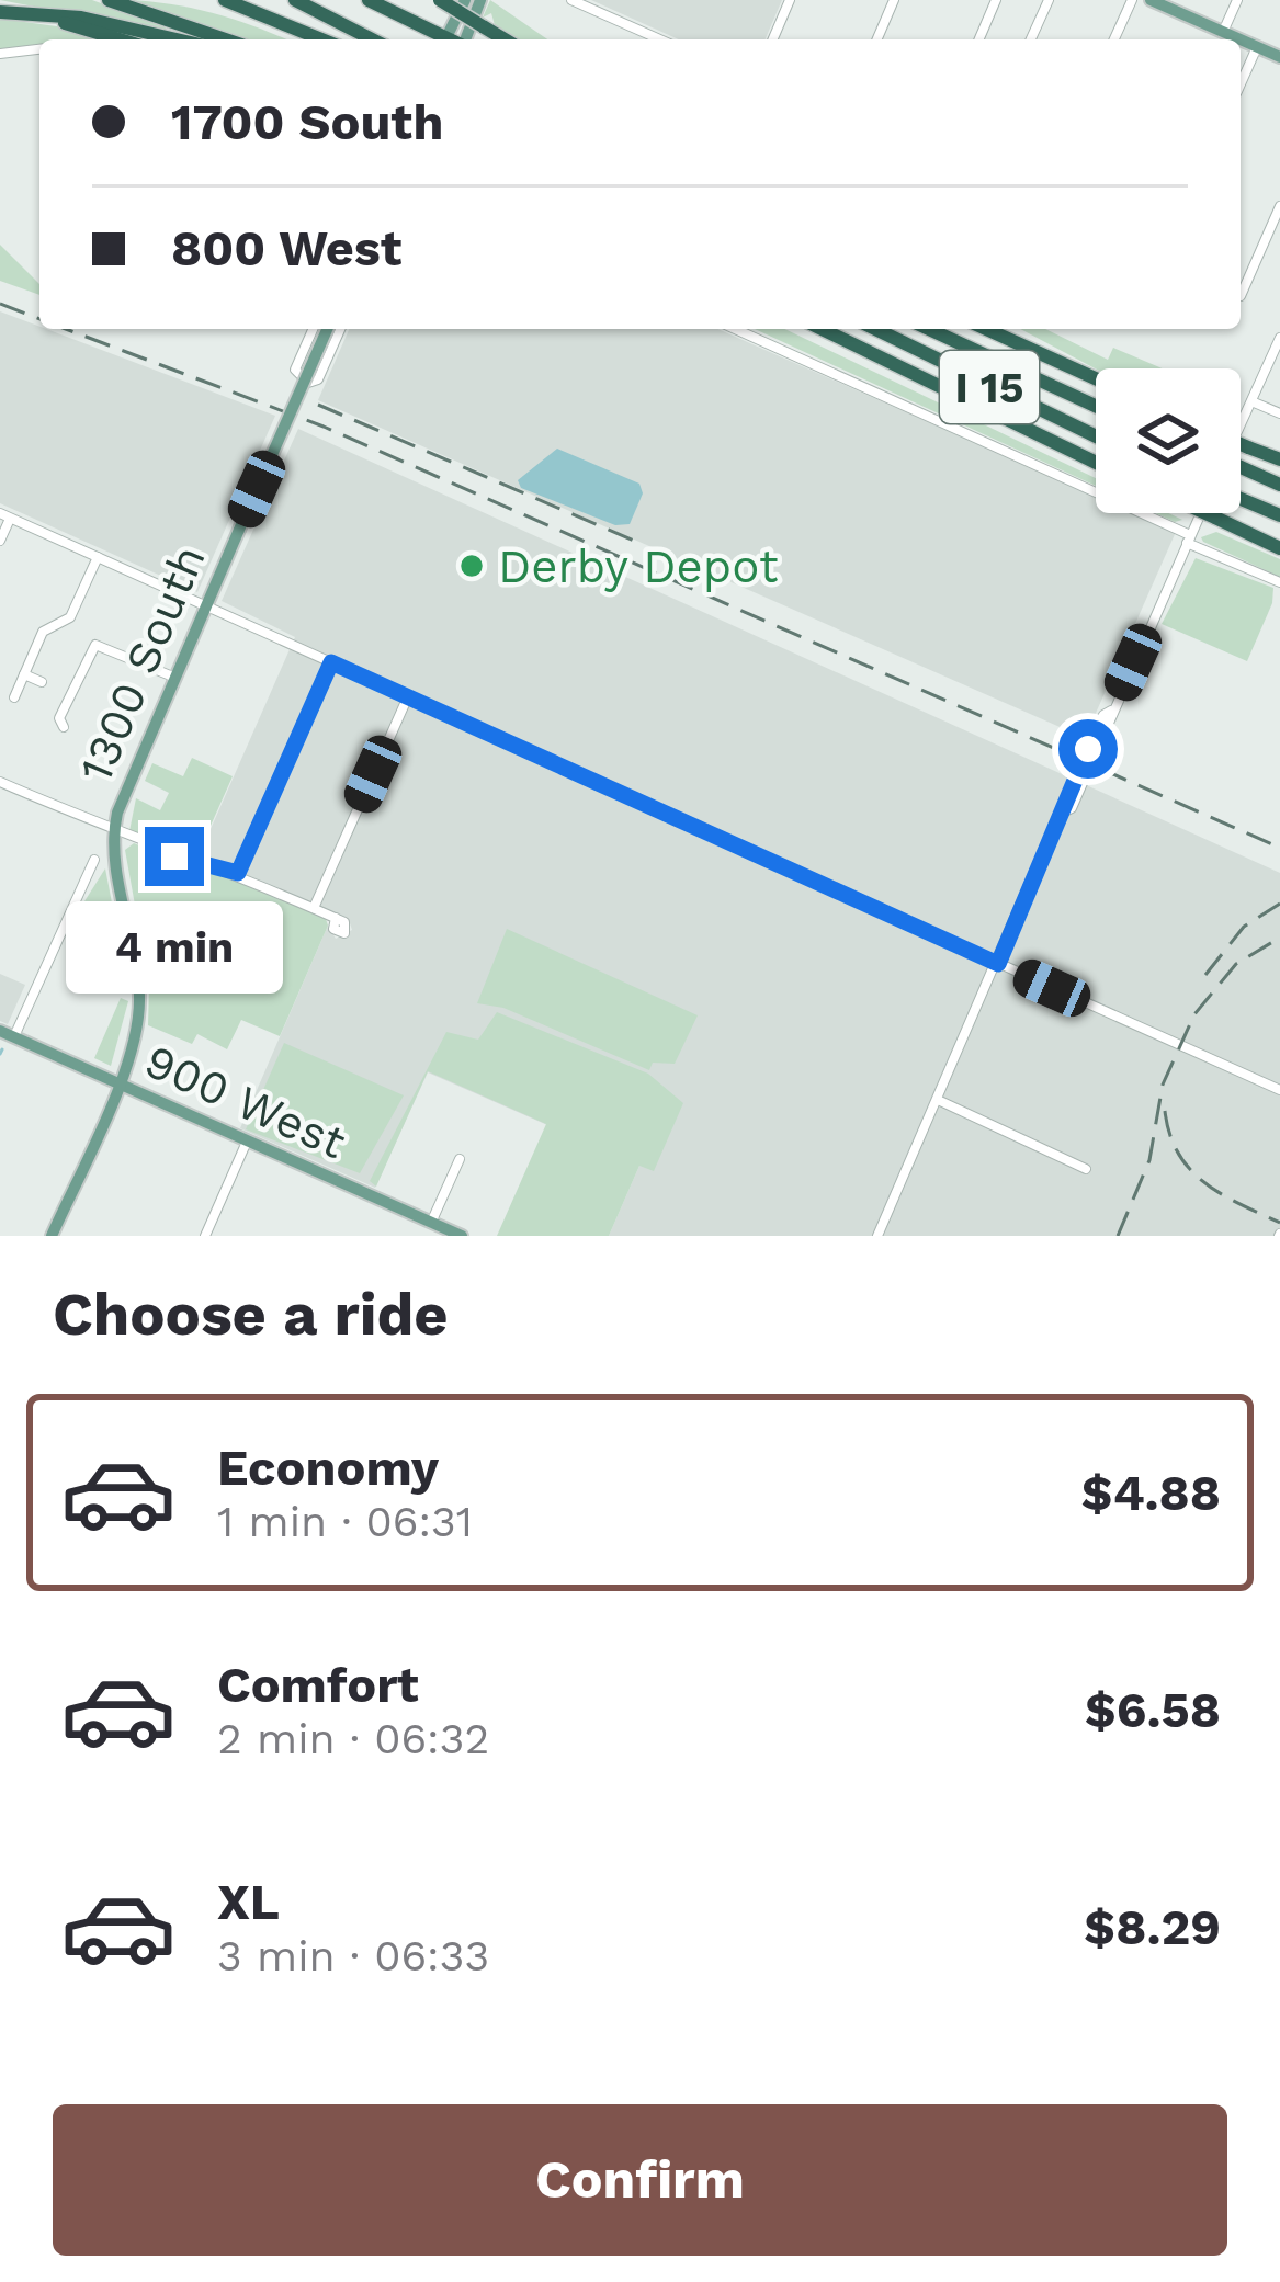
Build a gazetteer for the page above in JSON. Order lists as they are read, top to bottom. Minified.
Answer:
{"streets":{"highway":["I 15"],"main road":["1300 South","900 West"]},"places":["Derby Depot"],"page":{"banner":["1700 South","800 West"],"bubble":"4 min","heading":"Choose a ride","list":[{"name":"Economy","note":"1 min · 06:31","value":"$4.88"},{"name":"Comfort","note":"2 min · 06:32","value":"$6.58"},{"name":"XL","note":"3 min · 06:33","value":"$8.29"}],"buttons":"Confirm"}}
